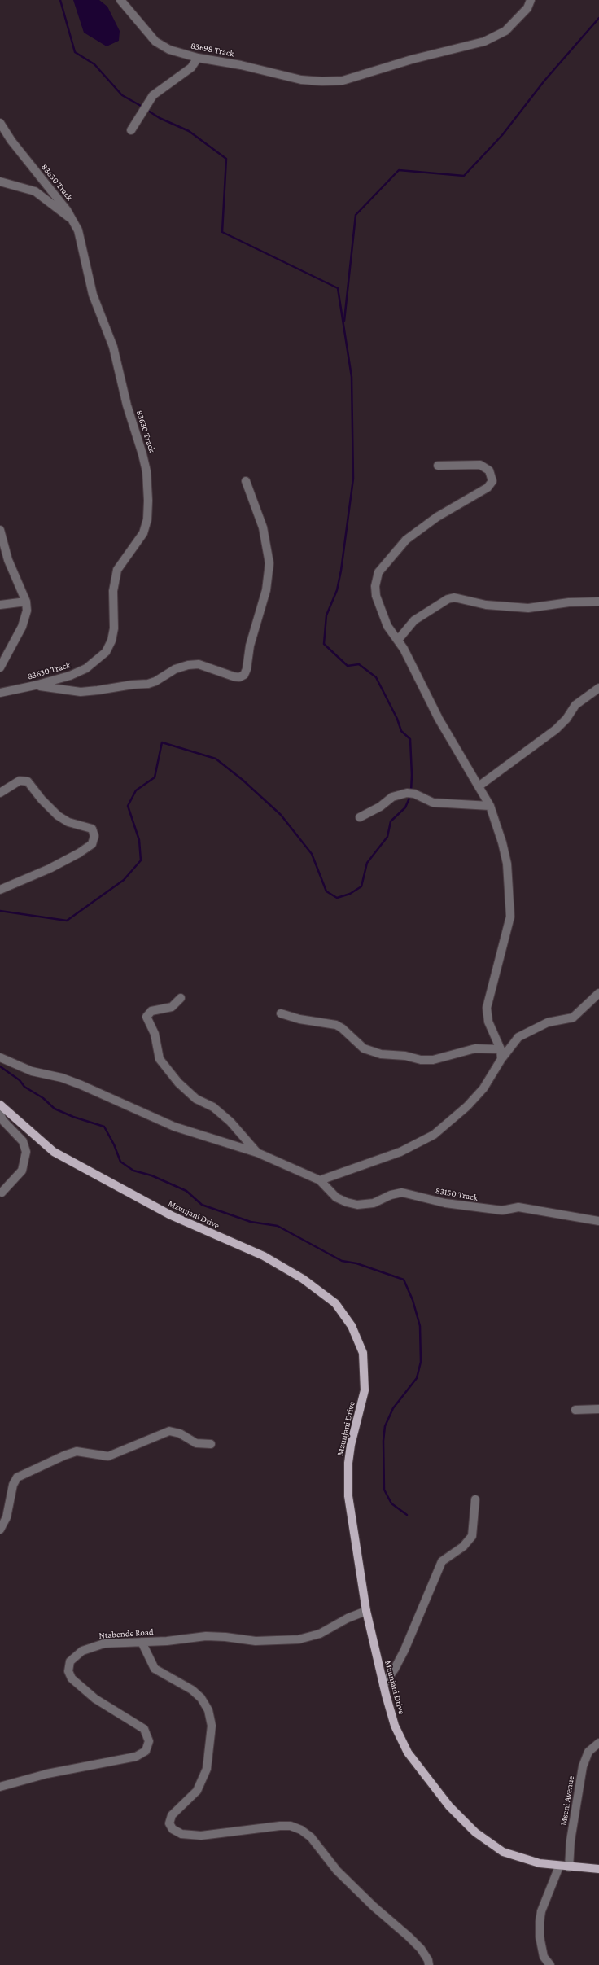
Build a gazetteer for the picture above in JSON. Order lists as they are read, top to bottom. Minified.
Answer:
{"streets":{"main road":["Mzunjani Drive"],"street":["83698 Track","83630 Track","83150 Track","Ntabende Road","Mseni Avenue"]},"crossings":[["Mzunjani Drive","Ntabende Road"],["Mzunjani Drive","Mseni Avenue"]]}
